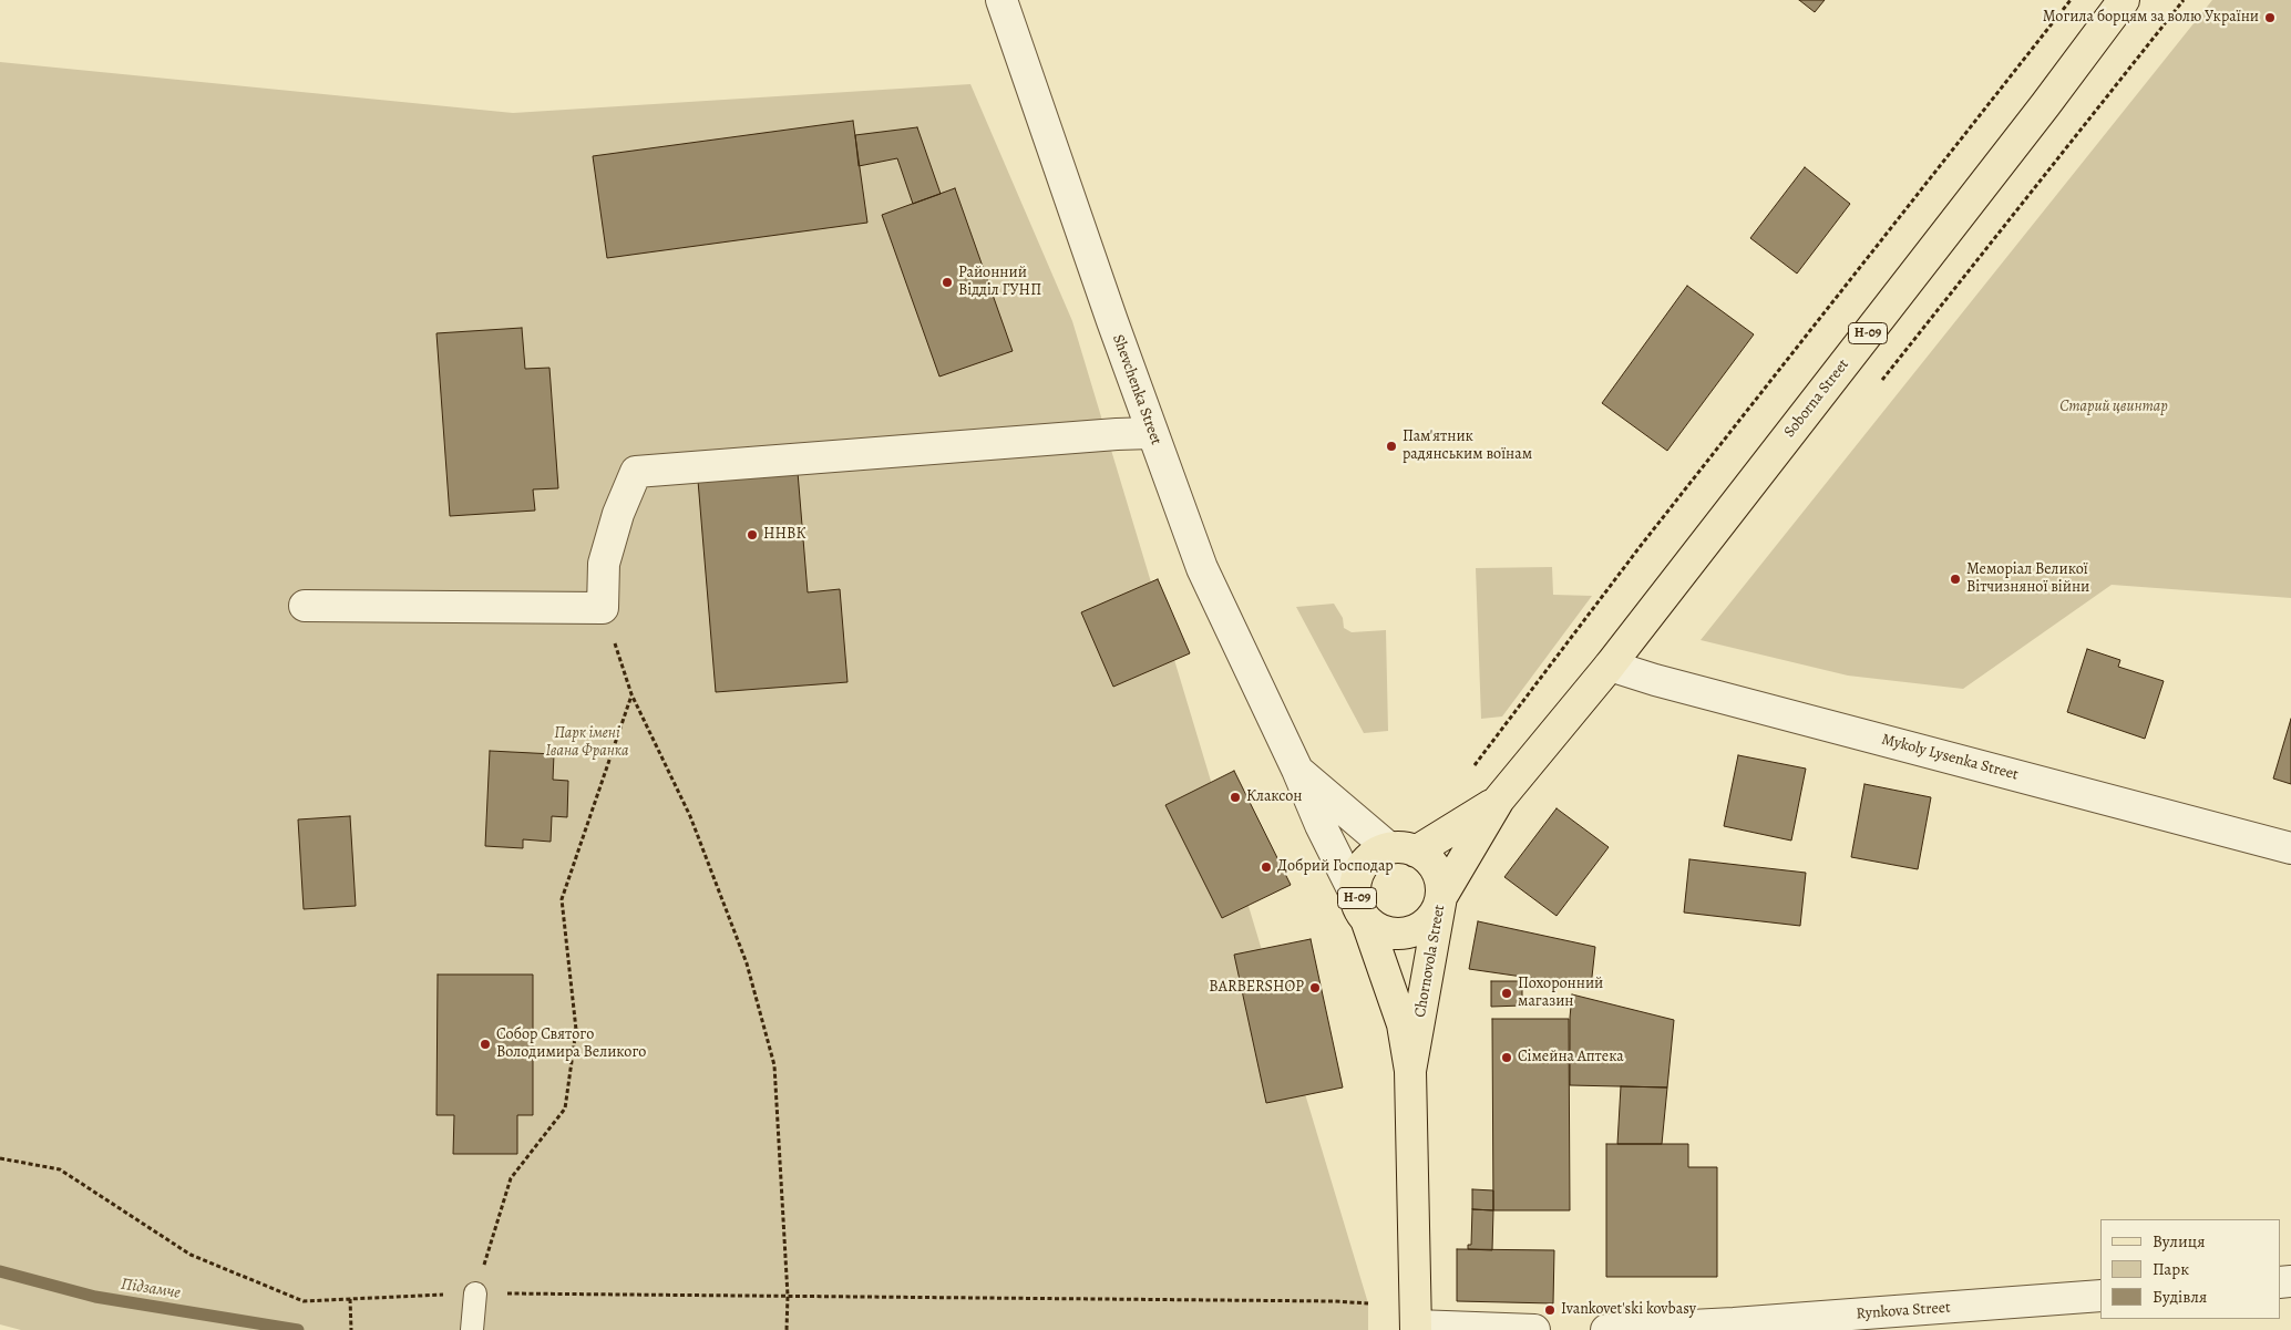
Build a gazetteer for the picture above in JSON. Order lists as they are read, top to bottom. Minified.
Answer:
{"streets":{"main road":["Н-09","Soborna Street","Chornovola Street"],"street":["Shevchenka Street","Mykoly Lysenka Street","Rynkova Street"]},"crossings":[["Н-09","Shevchenka Street"],["Н-09","Chornovola Street"],["Shevchenka Street","Chornovola Street"],["Soborna Street","Mykoly Lysenka Street"],["Soborna Street","Chornovola Street"],["Mykoly Lysenka Street","Chornovola Street"]],"water":["Підзамче"],"parks":["Старий цвинтар","Парк імені Івана Франка"],"places":["Могила борцям за волю України","Районний Відділ ГУНП","Пам'ятник радянським воїнам","ННВК","Меморіал Великої Вітчизняної війни","Клаксон","Добрий Господар","BARBERSHOP","Похоронний магазин","Собор Святого Володимира Великого","Сімейна Аптека","Ivankovet'ski kovbasy"],"legend":["Вулиця","Парк","Будівля"]}
